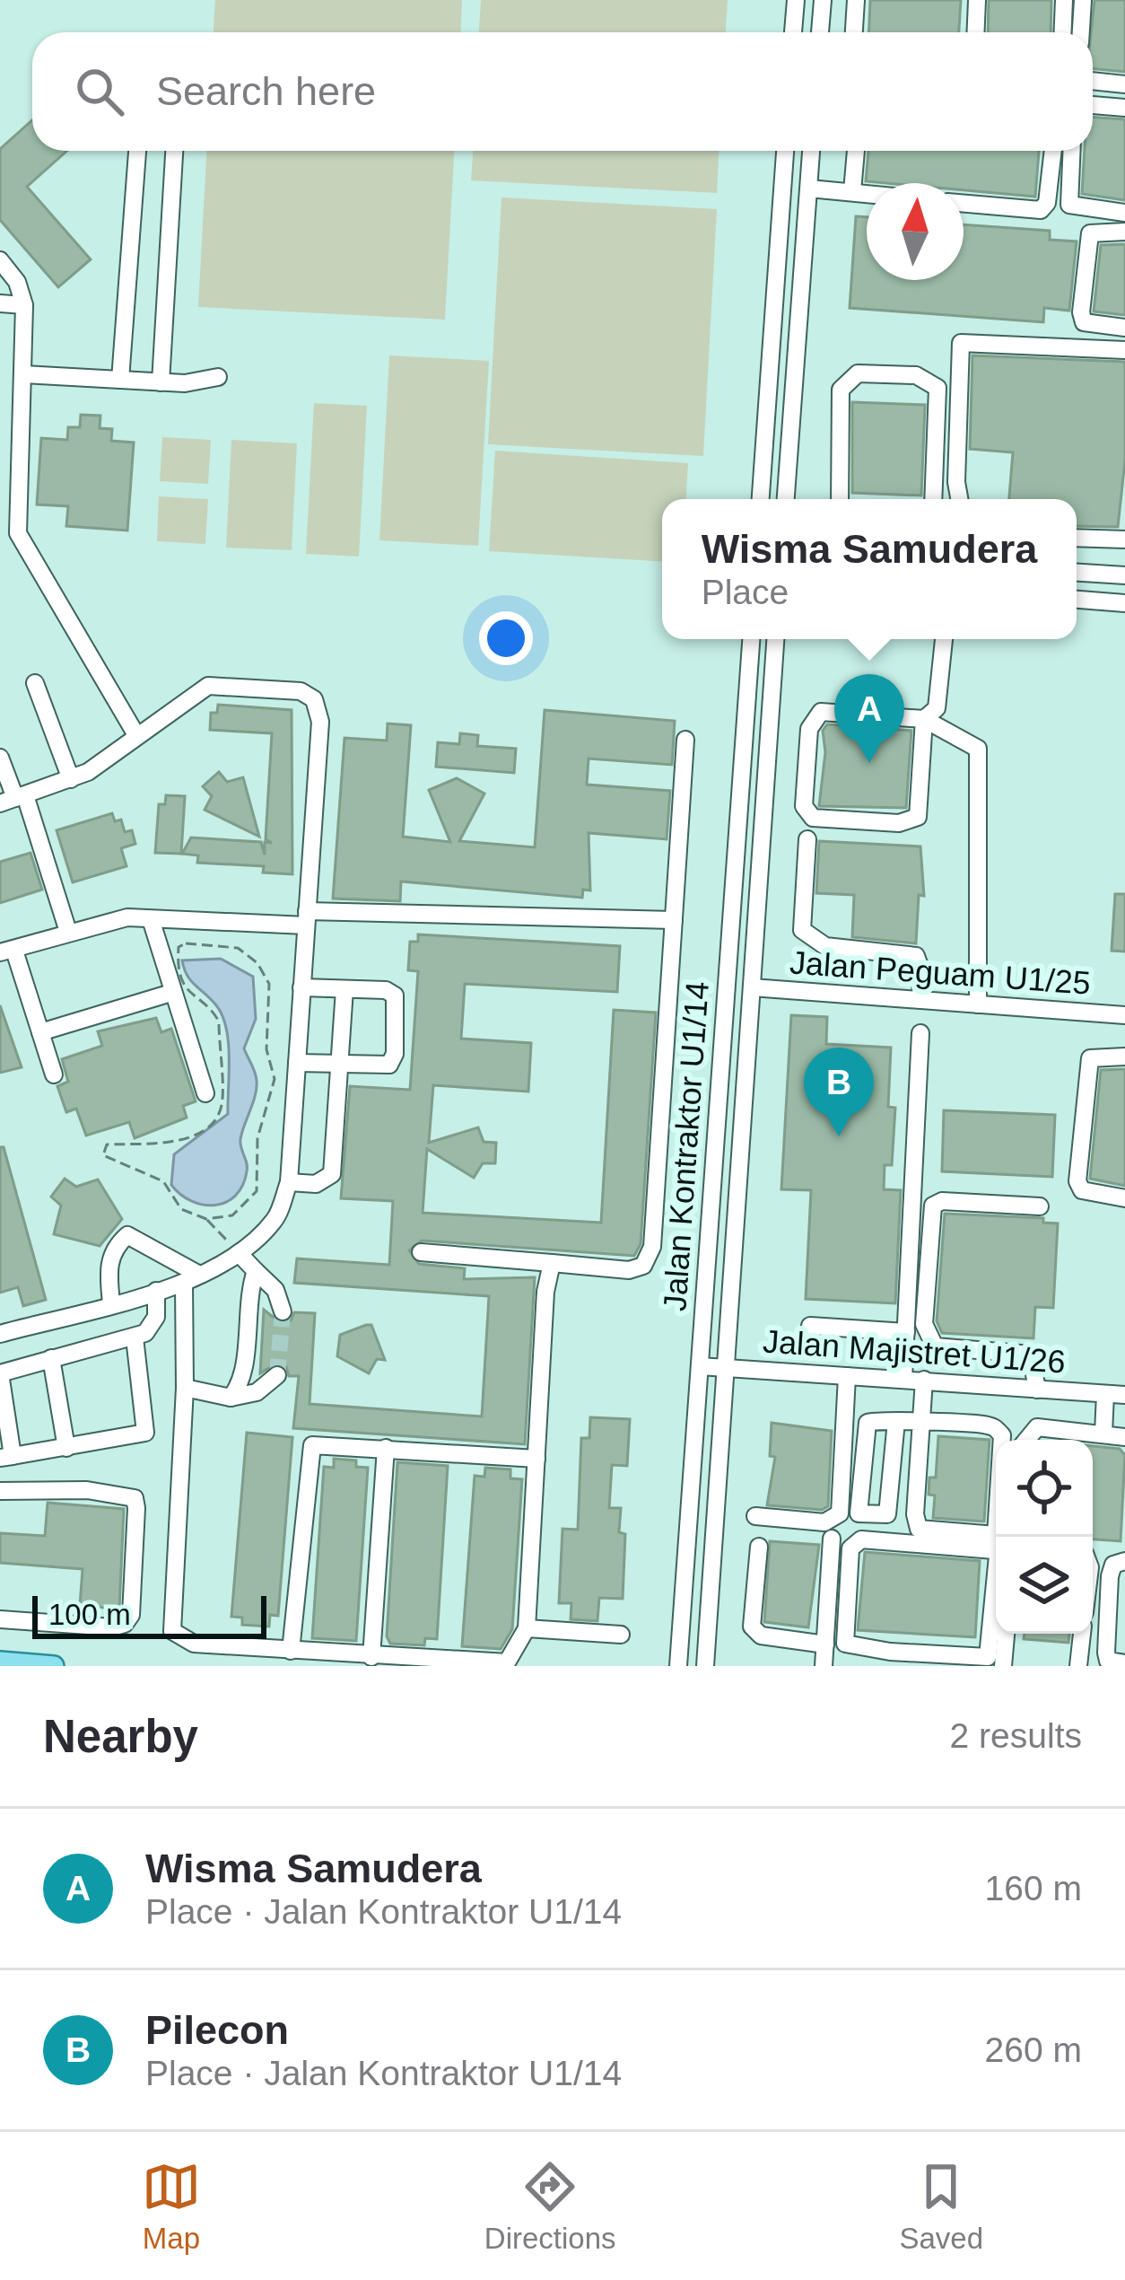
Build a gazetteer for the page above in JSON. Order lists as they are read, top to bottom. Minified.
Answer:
{"streets":{"street":["Jalan Peguam U1/25","Jalan Kontraktor U1/14","Jalan Majistret U1/26"]},"crossings":[["Jalan Peguam U1/25","Jalan Kontraktor U1/14"],["Jalan Kontraktor U1/14","Jalan Majistret U1/26"]],"scale_bar":"100 m","north":"top","page":{"search":"Search here","popup":["Wisma Samudera","Place"],"pins":["A","B"],"scale":"100 m","heading":["Nearby","2 results"],"list":[{"mark":"A","name":"Wisma Samudera","note":"Place · Jalan Kontraktor U1/14","value":"160 m"},{"mark":"B","name":"Pilecon","note":"Place · Jalan Kontraktor U1/14","value":"260 m"}],"nav":["Map","Directions","Saved"]}}
